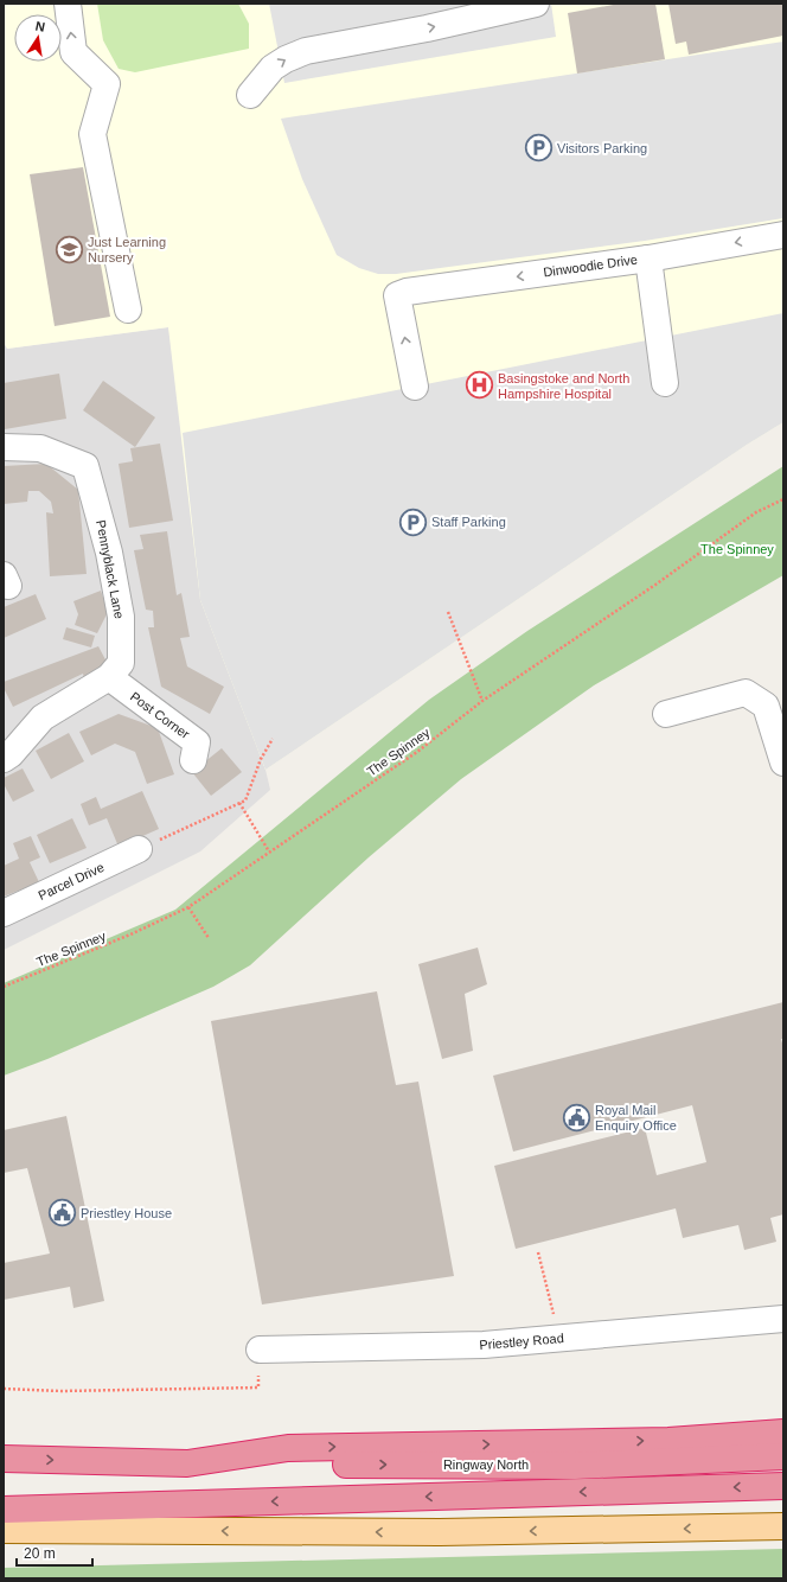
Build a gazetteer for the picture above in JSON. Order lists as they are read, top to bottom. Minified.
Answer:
{"streets":{"highway":["Ringway North"],"street":["Dinwoodie Drive","Pennyblack Lane","Post Corner","Parcel Drive","Priestley Road"],"path":["The Spinney"]},"crossings":[["Pennyblack Lane","Post Corner"]],"parks":["The Spinney"],"places":{"parking":["Visitors Parking","Staff Parking"],"school or university":["Just Learning Nursery"],"hospital":["Basingstoke and North Hampshire Hospital"],"public building":["Royal Mail Enquiry Office","Priestley House"]},"scale_bar":"20 m","north":"top"}
